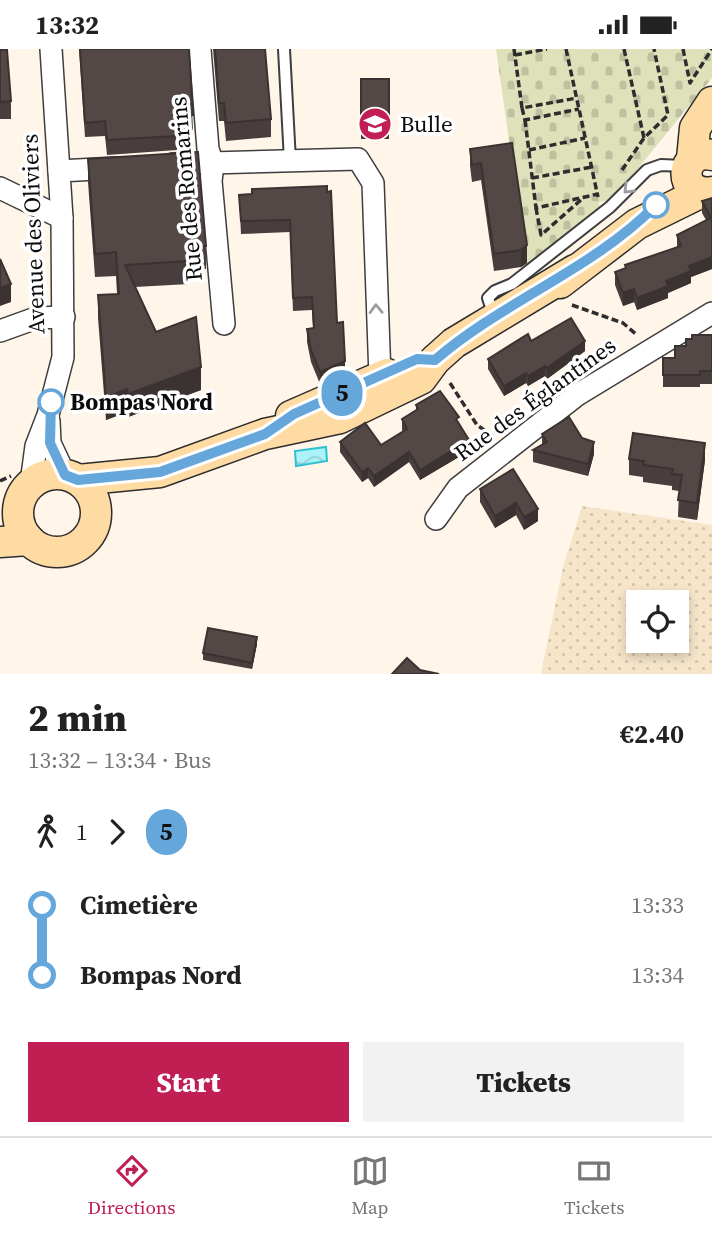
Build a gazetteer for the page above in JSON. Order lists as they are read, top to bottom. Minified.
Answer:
{"streets":{"street":["Rue des Romarins","Avenue des Oliviers","Rue des Églantines"]},"places":{"school or university":["Bulle"],"other":["Bompas Nord"]},"lines":["bus line 5"],"page":{"status":"13:32","on_map":"5","heading":["2 min","13:32 – 13:34 · Bus","€2.40"],"legs":["1","5"],"list":[{"name":"Cimetière","value":"13:33"},{"name":"Bompas Nord","value":"13:34"}],"buttons":["Start","Tickets"],"tabs":["Directions","Map","Tickets"]}}
